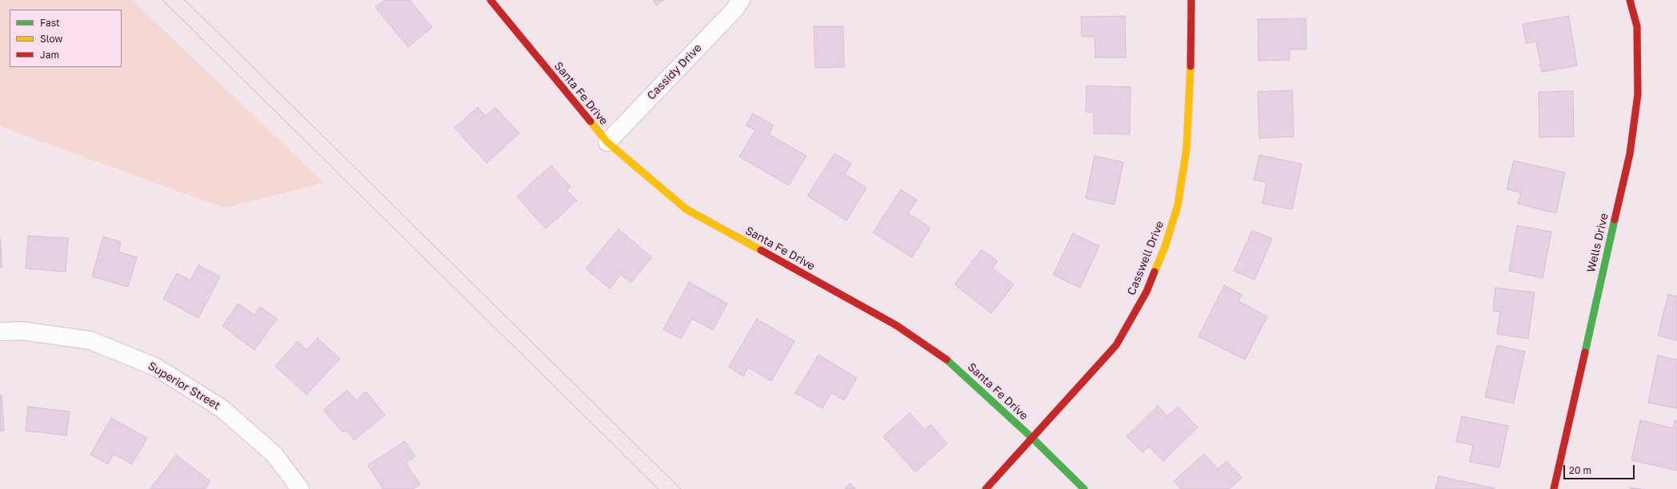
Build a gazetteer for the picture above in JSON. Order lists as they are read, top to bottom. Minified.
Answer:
{"streets":{"street":["Cassidy Drive","Santa Fe Drive","Wells Drive","Casswell Drive","Superior Street"]},"crossings":[["Cassidy Drive","Santa Fe Drive"],["Santa Fe Drive","Casswell Drive"]],"legend":["Fast","Slow","Jam"],"scale_bar":"20 m"}
